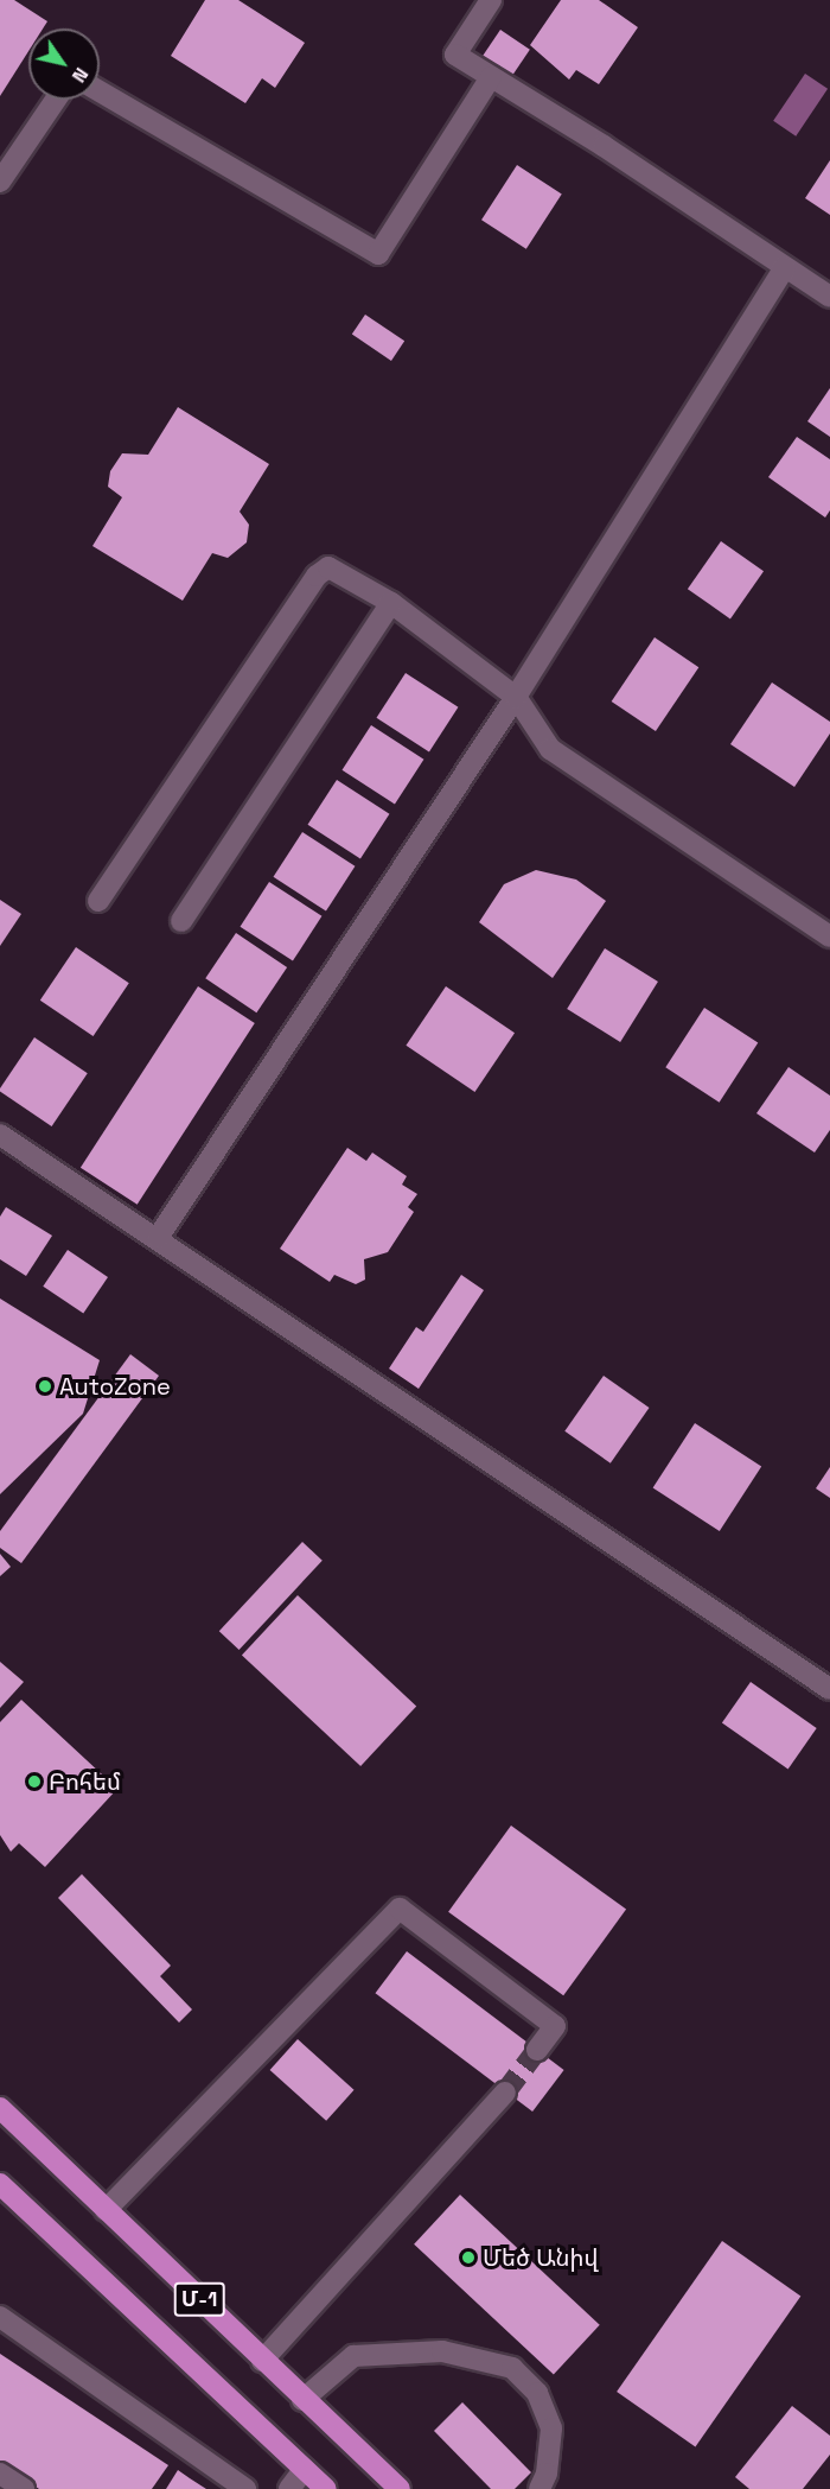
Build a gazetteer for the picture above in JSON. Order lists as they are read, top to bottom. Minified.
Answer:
{"streets":{"main road":["Մ-1"]},"places":["AutoZone","Բոհեմ","Մեծ Անիվ"],"north":"bottom right"}
